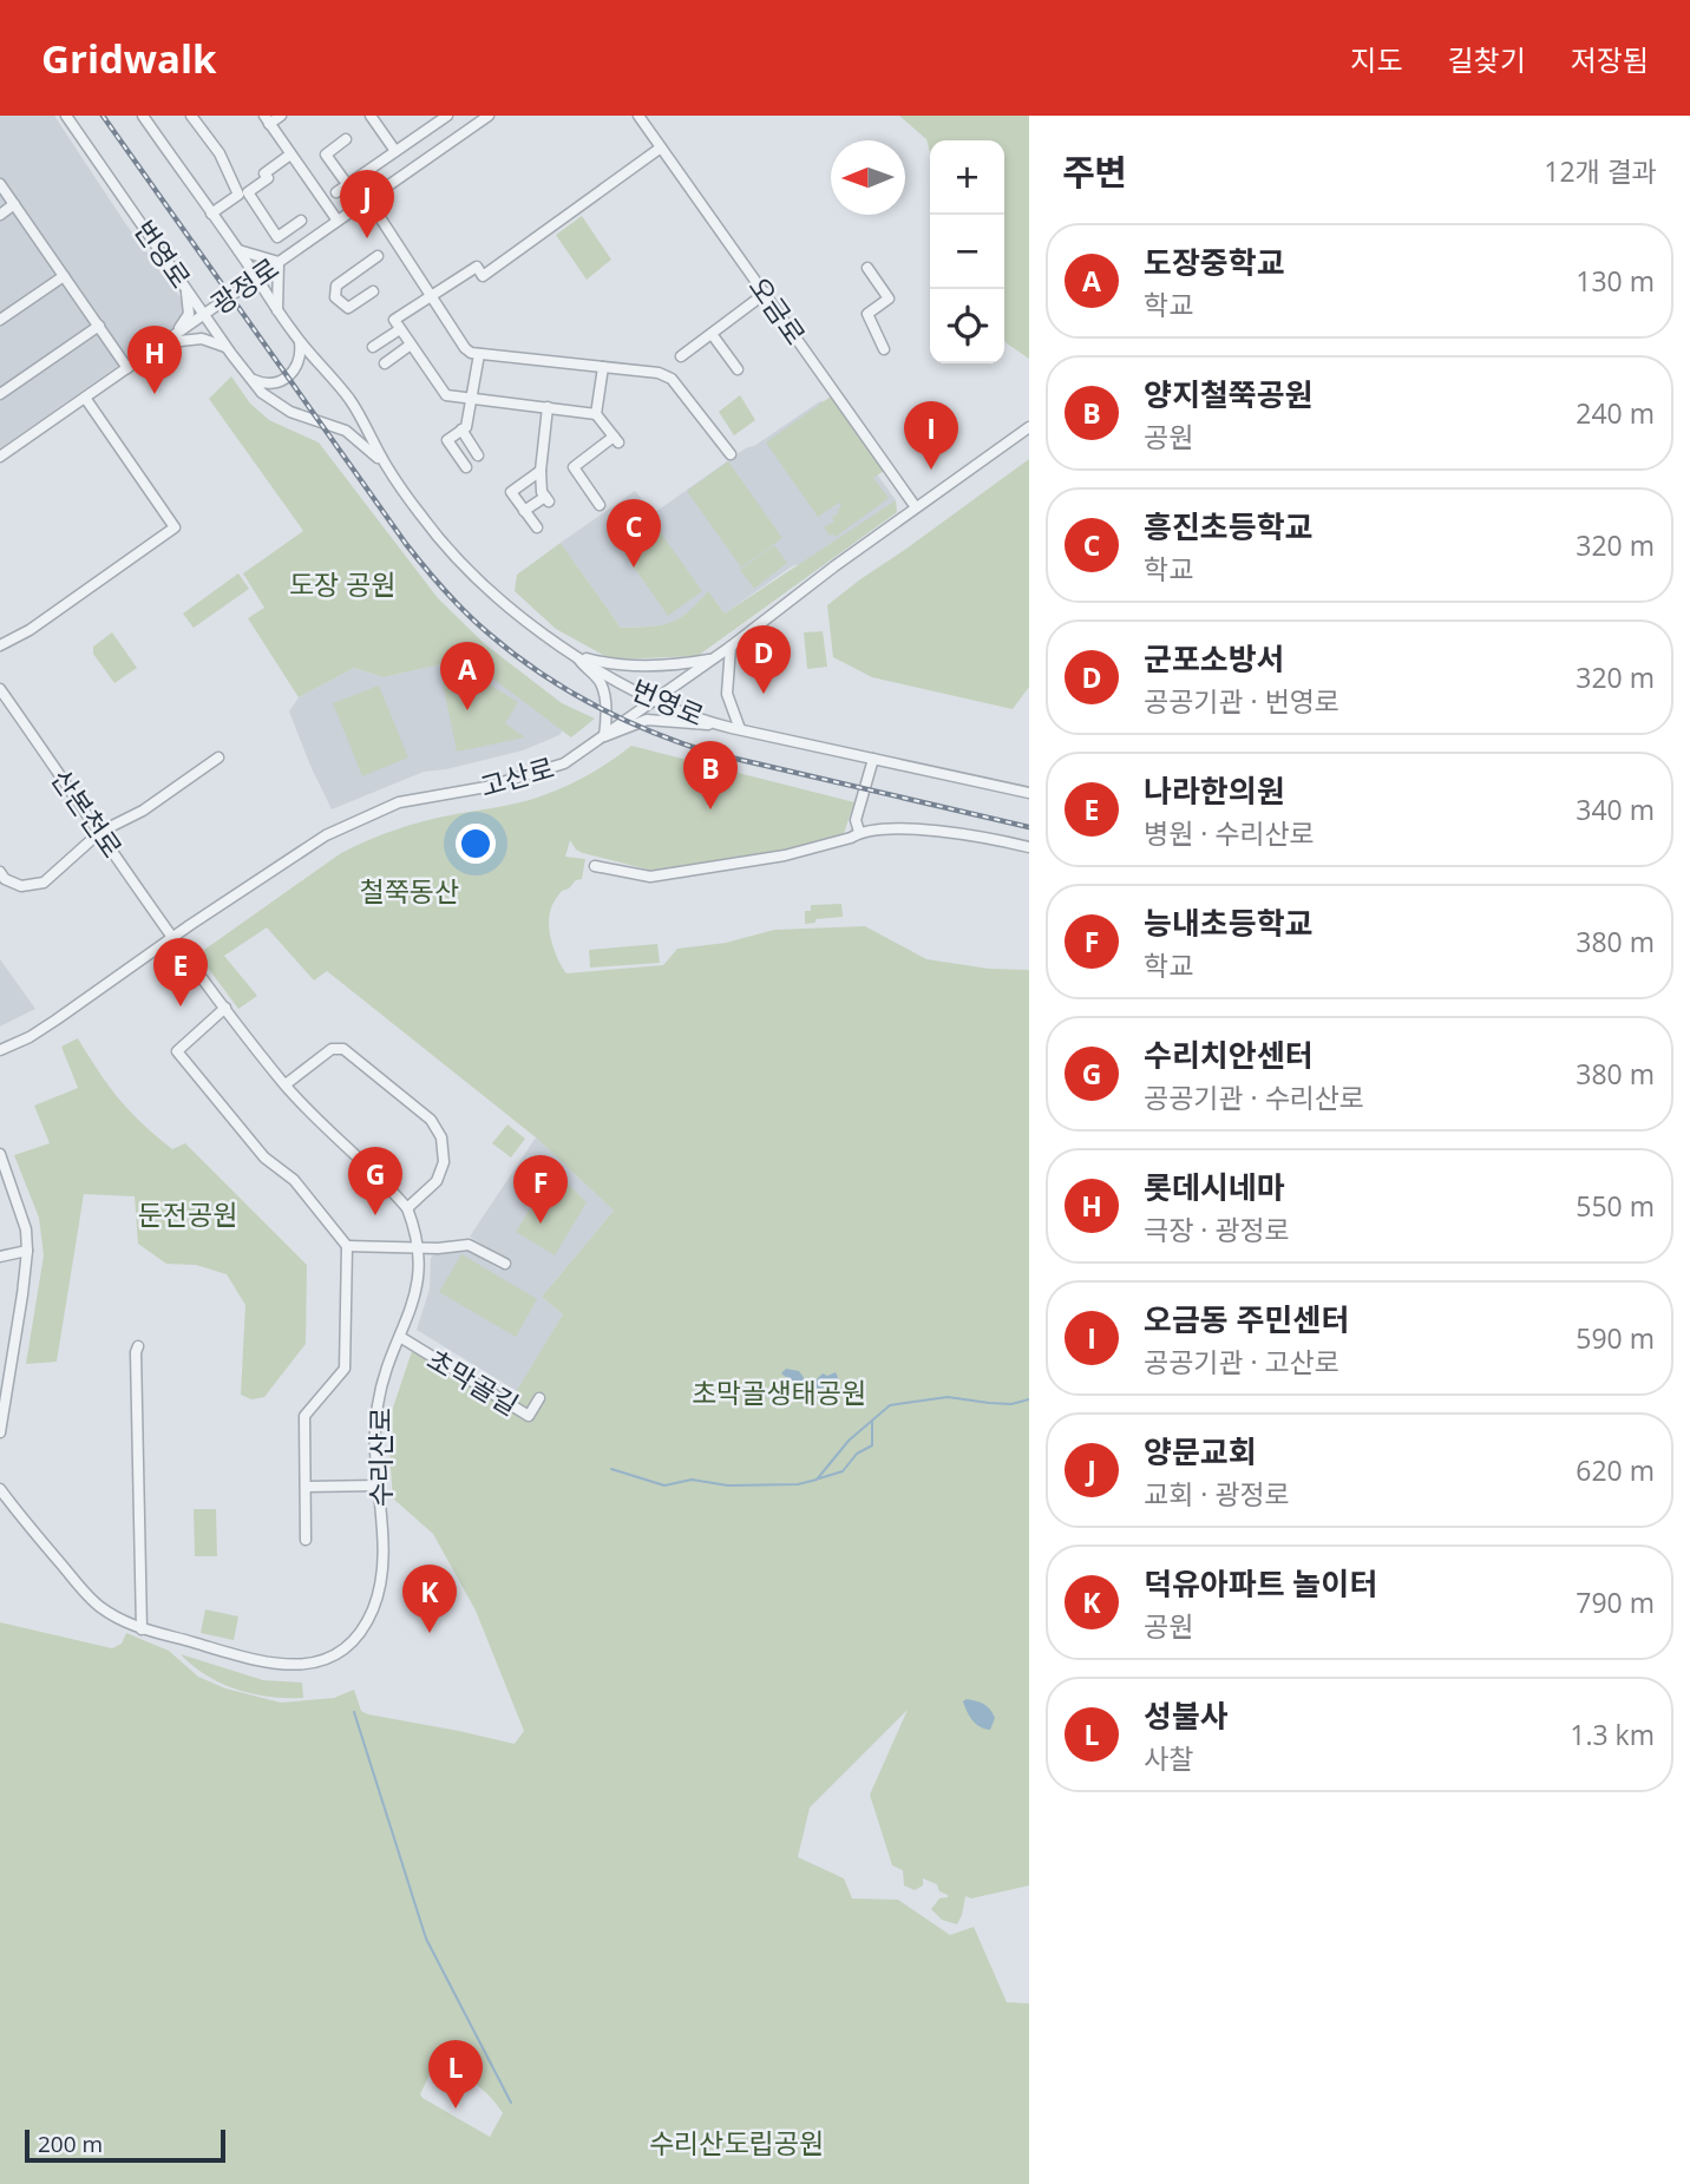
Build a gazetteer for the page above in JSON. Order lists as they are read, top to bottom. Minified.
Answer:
{"streets":{"street":["번영로","광정로","오금로","고산로","산본천로","초막골길","수리산로"]},"crossings":[["번영로","광정로"],["번영로","고산로"],["오금로","고산로"],["고산로","산본천로"],["고산로","수리산로"],["산본천로","수리산로"],["초막골길","수리산로"]],"parks":["도장 공원","철쭉동산","둔전공원","초막골생태공원","수리산도립공원"],"scale_bar":"200 m","north":"left","page":{"header":"Gridwalk","nav":["지도","길찾기","저장됨"],"heading":["주변","12개 결과"],"map_buttons":["+","−"],"pins":["J","H","I","C","D","A","B","E","G","F","K","L"],"list":[{"mark":"A","name":"도장중학교","note":"학교","value":"130 m"},{"mark":"B","name":"양지철쭉공원","note":"공원","value":"240 m"},{"mark":"C","name":"흥진초등학교","note":"학교","value":"320 m"},{"mark":"D","name":"군포소방서","note":"공공기관 · 번영로","value":"320 m"},{"mark":"E","name":"나라한의원","note":"병원 · 수리산로","value":"340 m"},{"mark":"F","name":"능내초등학교","note":"학교","value":"380 m"},{"mark":"G","name":"수리치안센터","note":"공공기관 · 수리산로","value":"380 m"},{"mark":"H","name":"롯데시네마","note":"극장 · 광정로","value":"550 m"},{"mark":"I","name":"오금동 주민센터","note":"공공기관 · 고산로","value":"590 m"},{"mark":"J","name":"양문교회","note":"교회 · 광정로","value":"620 m"},{"mark":"K","name":"덕유아파트 놀이터","note":"공원","value":"790 m"},{"mark":"L","name":"성불사","note":"사찰","value":"1.3 km"}],"scale":"200 m"}}
